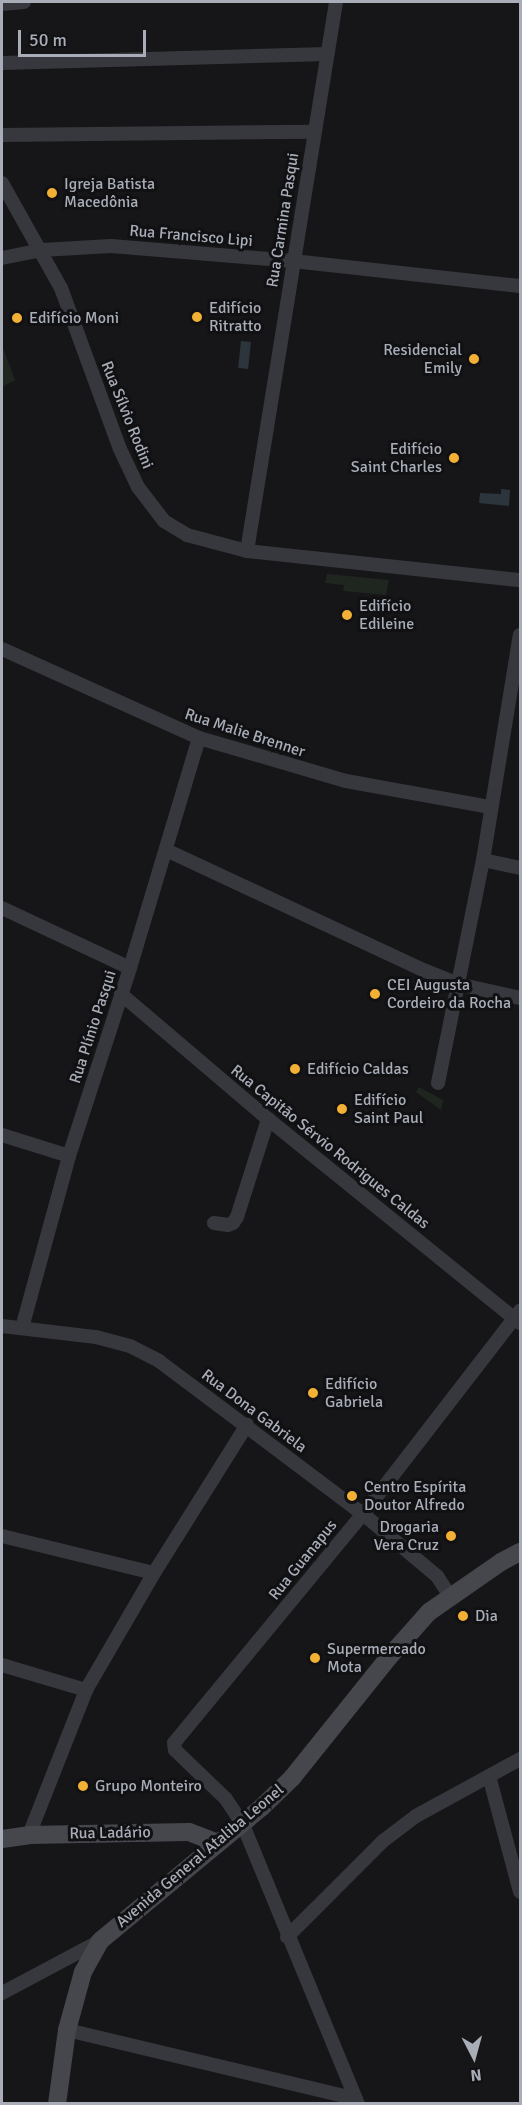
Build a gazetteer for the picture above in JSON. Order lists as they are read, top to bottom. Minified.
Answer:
{"streets":{"main road":["Rua Ladário","Avenida General Ataliba Leonel"],"street":["Rua Carmina Pasqui","Rua Francisco Lipi","Rua Sílvio Rodini","Rua Malie Brenner","Rua Plínio Pasqui","Rua Capitão Sérvio Rodrigues Caldas","Rua Dona Gabriela","Rua Guanapus"]},"crossings":[["Rua Carmina Pasqui","Rua Francisco Lipi"],["Rua Carmina Pasqui","Rua Sílvio Rodini"],["Rua Francisco Lipi","Rua Sílvio Rodini"],["Rua Malie Brenner","Rua Plínio Pasqui"],["Rua Plínio Pasqui","Rua Capitão Sérvio Rodrigues Caldas"],["Rua Plínio Pasqui","Rua Dona Gabriela"],["Rua Capitão Sérvio Rodrigues Caldas","Rua Guanapus"],["Rua Dona Gabriela","Rua Guanapus"],["Rua Dona Gabriela","Avenida General Ataliba Leonel"],["Rua Guanapus","Avenida General Ataliba Leonel"],["Rua Ladário","Avenida General Ataliba Leonel"]],"places":["Igreja Batista Macedônia","Edifício Ritratto","Edifício Moni","Residencial Emily","Edifício Saint Charles","Edifício Edileine","CEI Augusta Cordeiro da Rocha","Edifício Caldas","Edifício Saint Paul","Edifício Gabriela","Centro Espírita Doutor Alfredo","Drogaria Vera Cruz","Dia","Supermercado Mota","Grupo Monteiro"],"scale_bar":"50 m","north":"bottom"}
